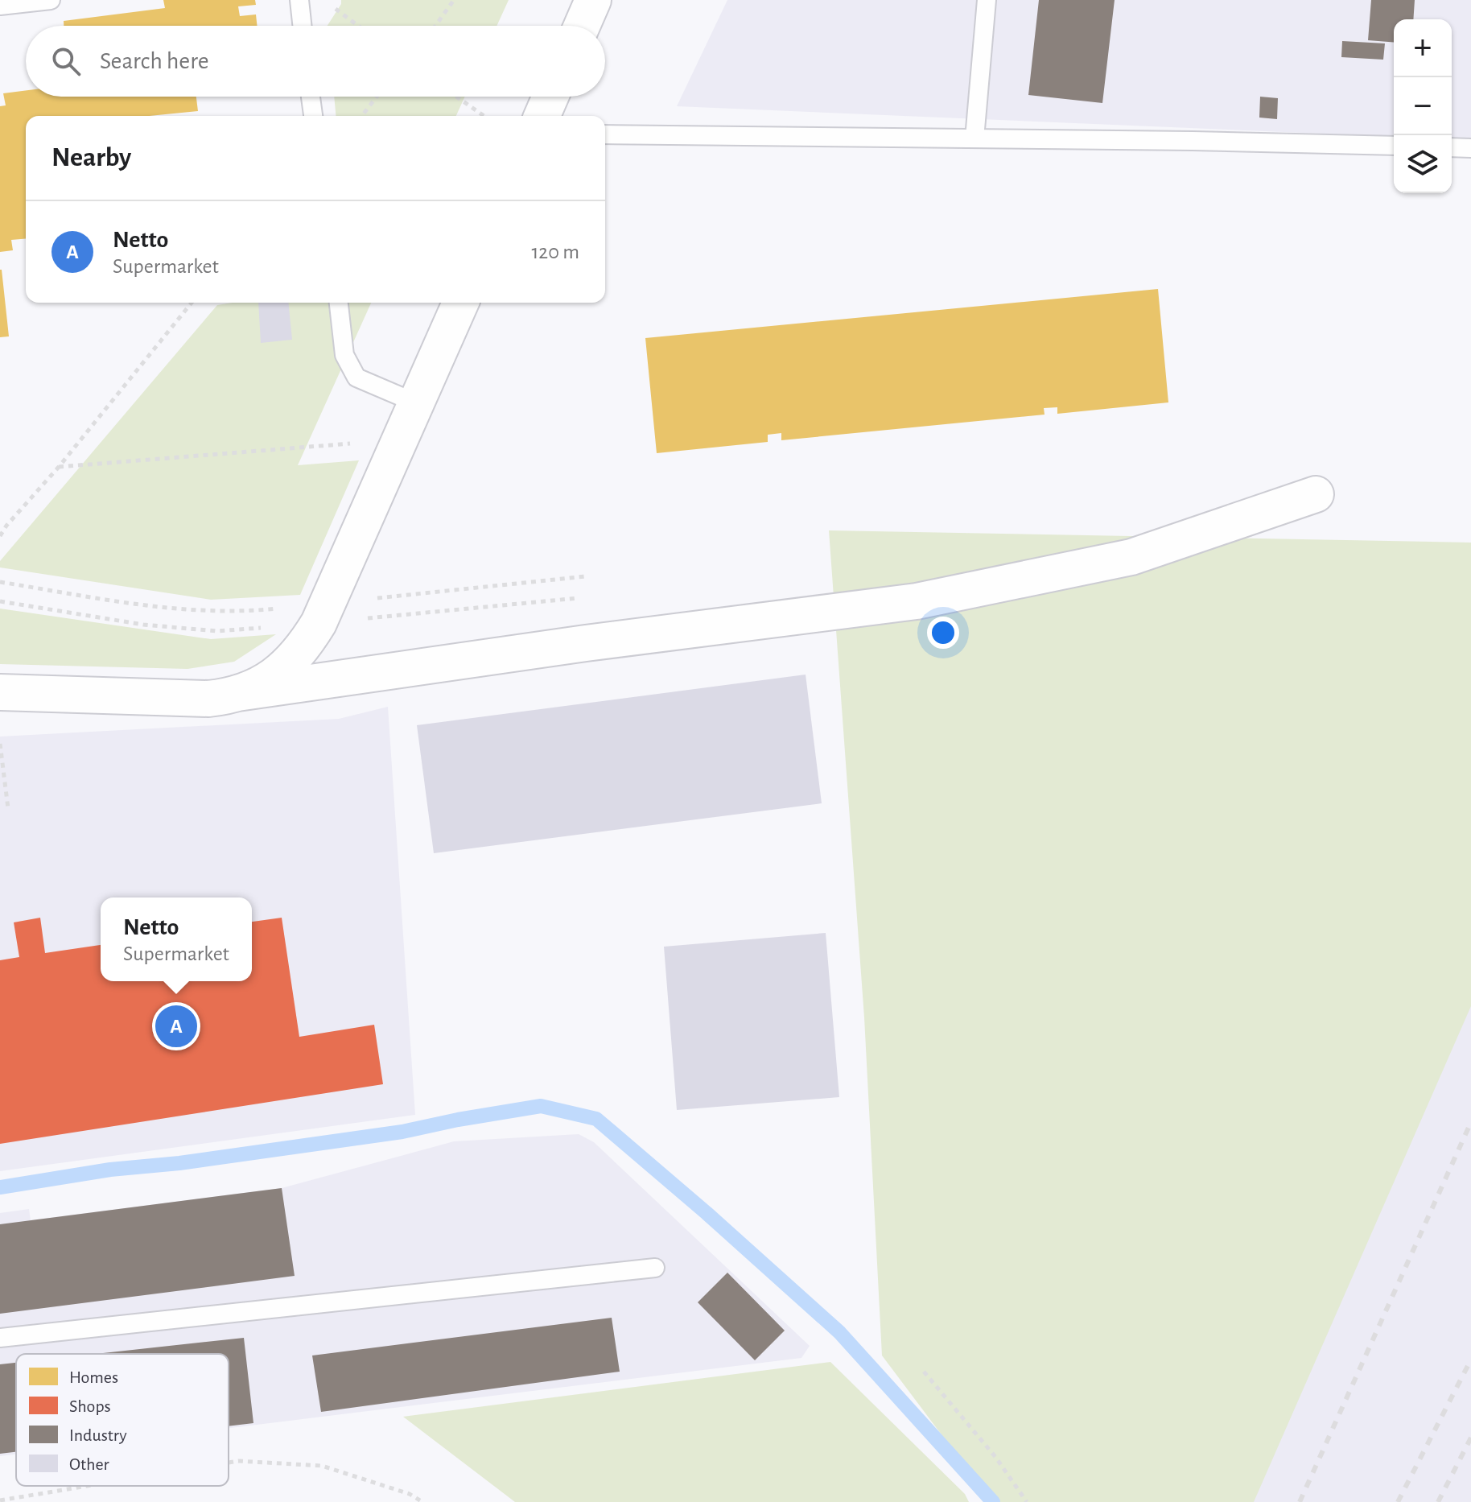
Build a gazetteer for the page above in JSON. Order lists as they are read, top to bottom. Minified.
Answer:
{"legend":["Homes","Shops","Industry","Other"],"page":{"map_buttons":["+","−"],"search":"Search here","heading":"Nearby","list":[{"mark":"A","name":"Netto","note":"Supermarket","value":"120 m"}],"popup":["Netto","Supermarket"],"pins":"A"}}
